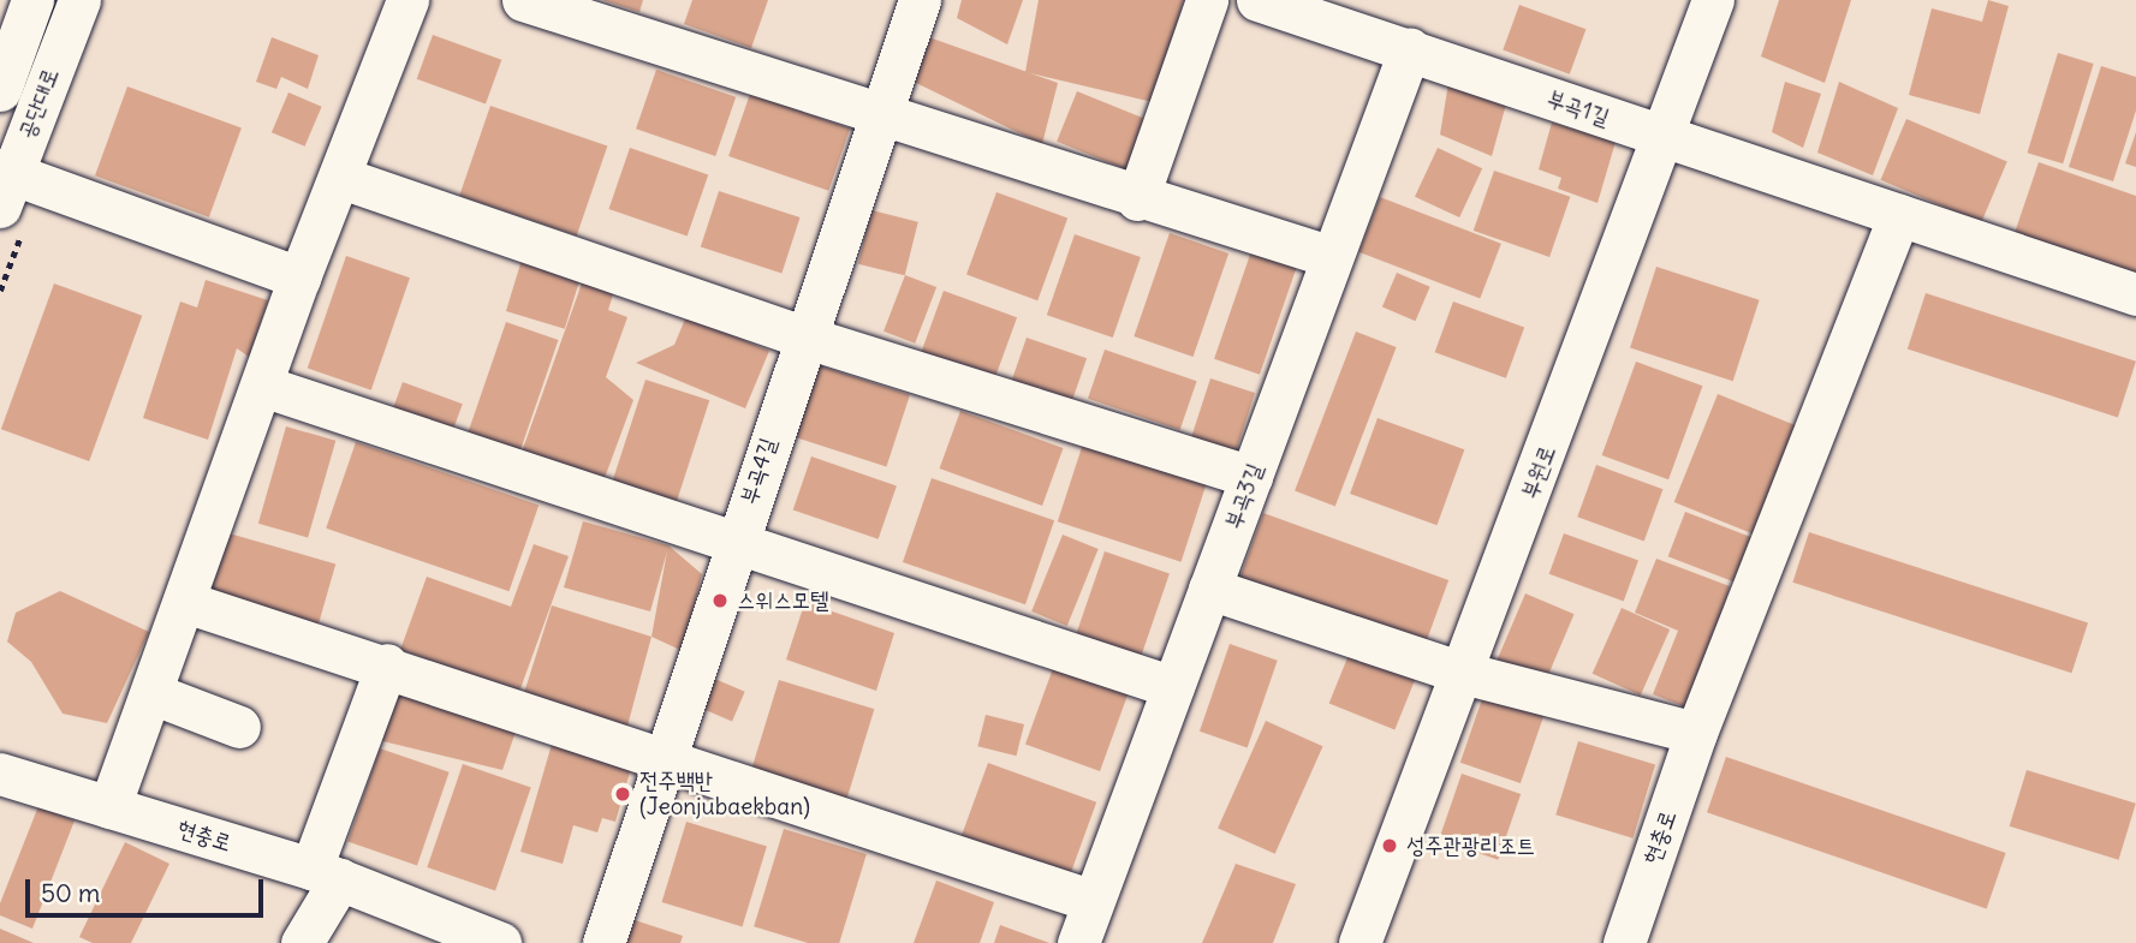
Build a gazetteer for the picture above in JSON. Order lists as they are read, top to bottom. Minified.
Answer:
{"streets":{"street":["공단대로","부곡1길","부곡4길","부원로","부곡3길","현충로"]},"crossings":[["부곡1길","부원로"],["부곡1길","부곡3길"]],"places":["스위스모텔","전주백반 (Jeonjubaekban)","성주관광리조트"],"scale_bar":"50 m"}
